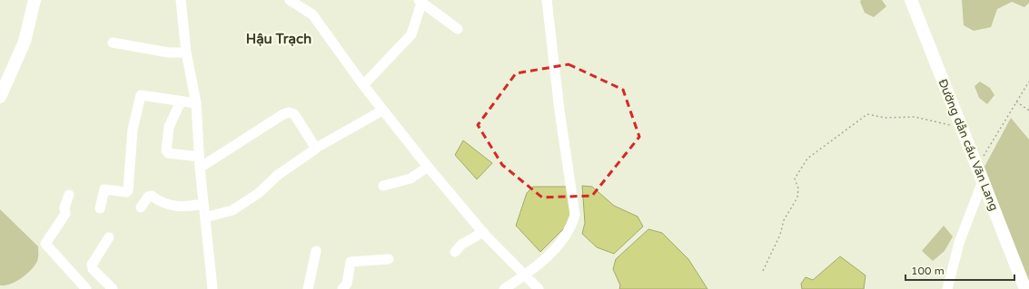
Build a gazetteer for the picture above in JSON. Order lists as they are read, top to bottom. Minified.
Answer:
{"streets":{"main road":["Đường dẫn cầu Văn Lang"]},"districts":["Hậu Trạch"],"scale_bar":"100 m"}
